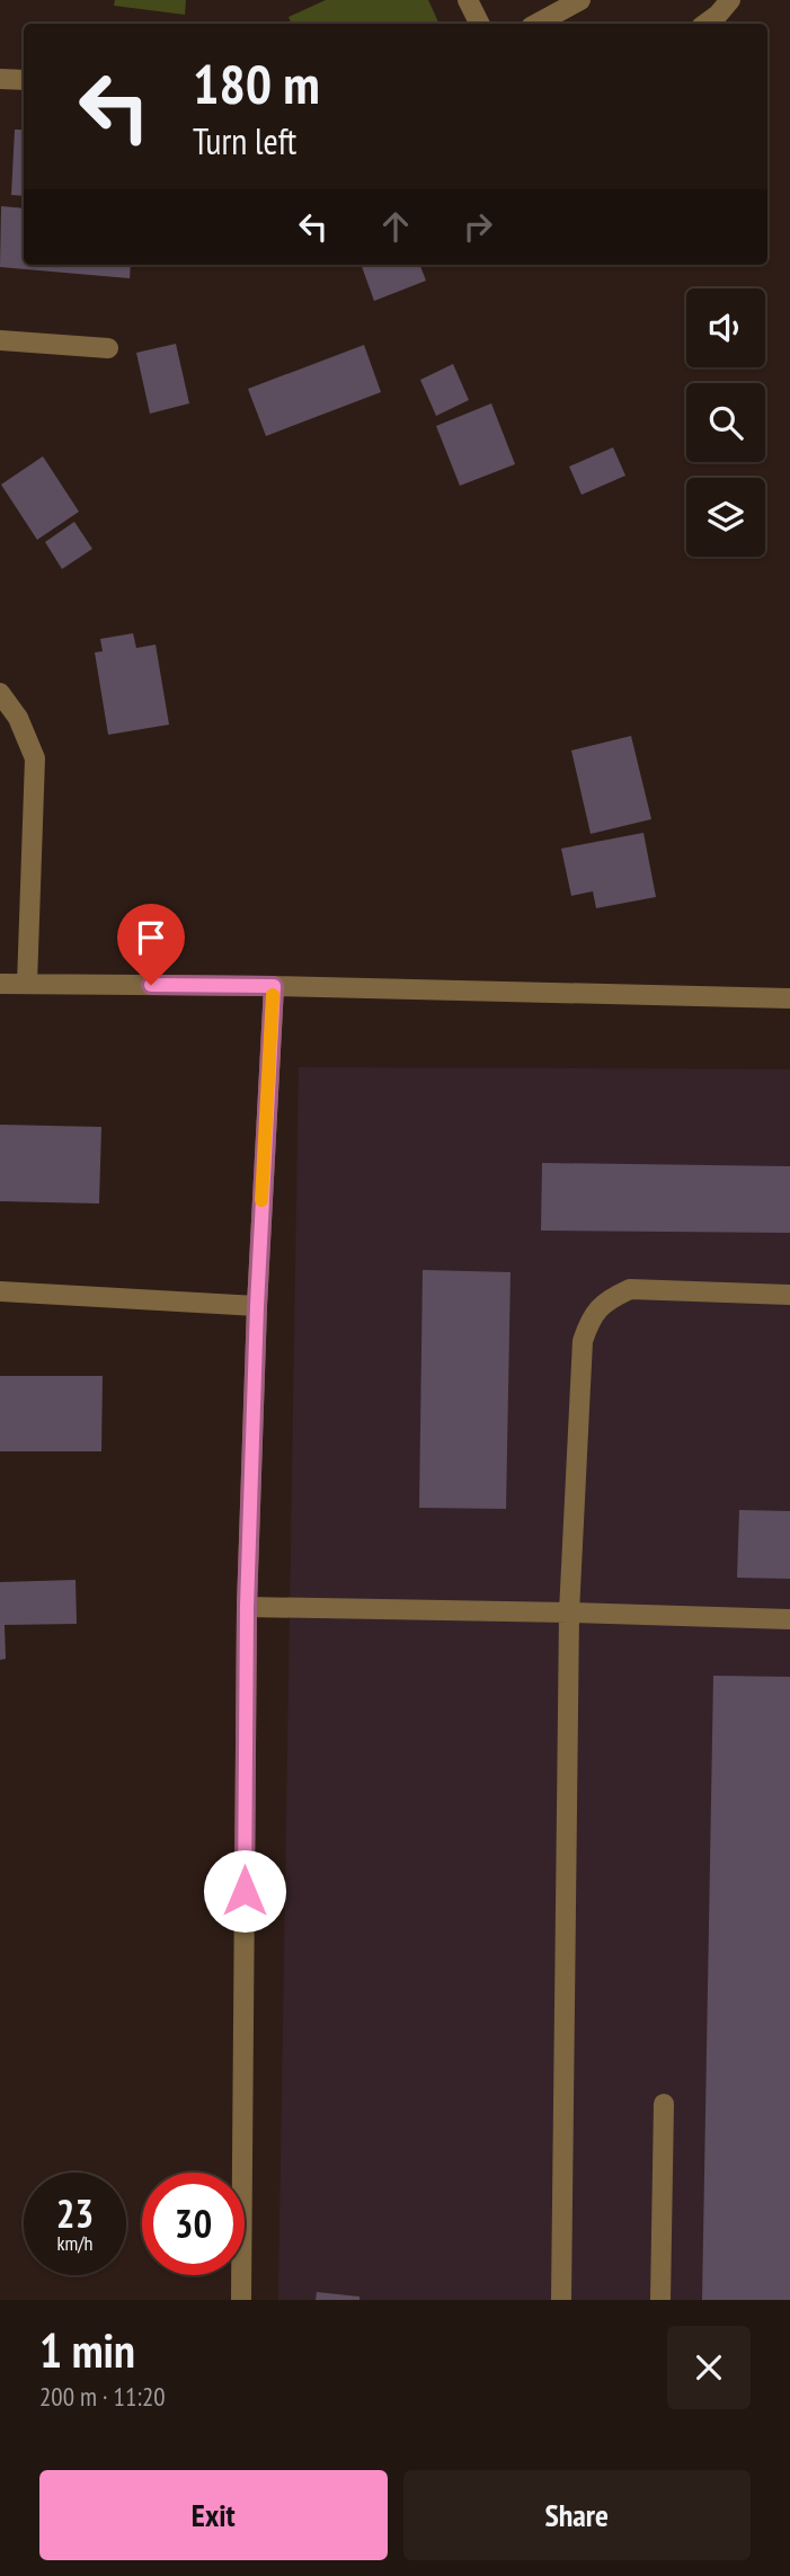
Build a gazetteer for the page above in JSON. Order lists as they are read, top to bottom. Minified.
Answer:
{"page":{"turn":["180 m","Turn left"],"speed":"23 km/h","limit":"30","heading":["1 min","200 m · 11:20"],"buttons":["Exit","Share"]}}
